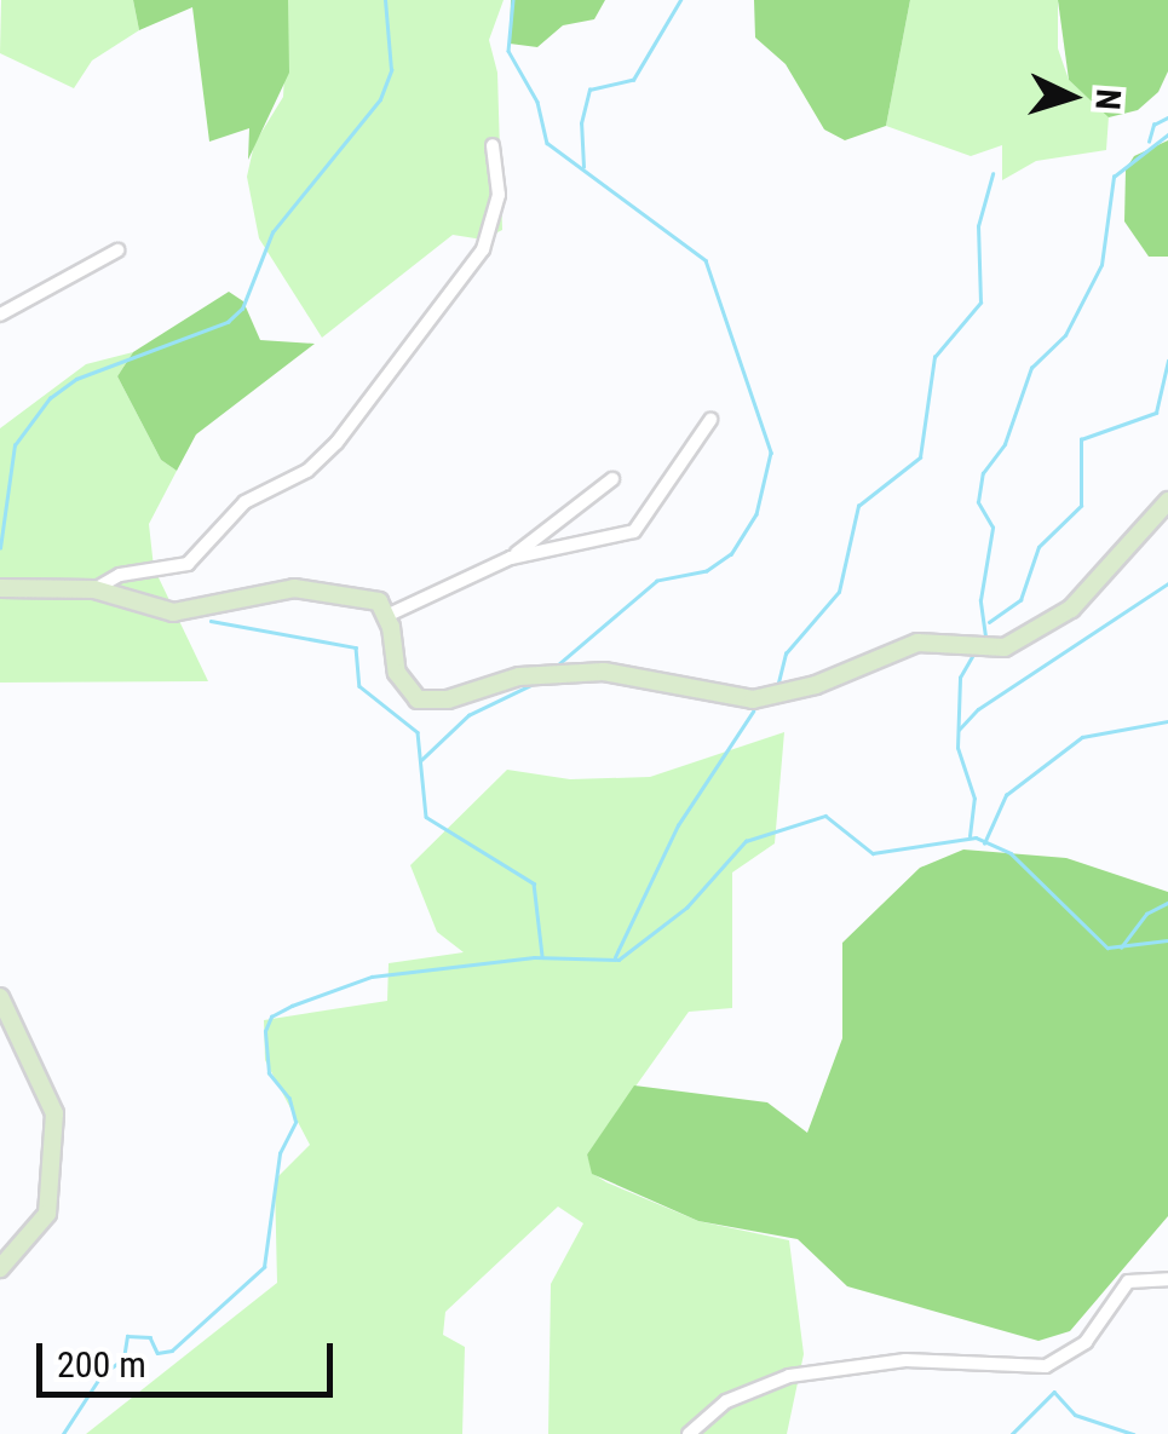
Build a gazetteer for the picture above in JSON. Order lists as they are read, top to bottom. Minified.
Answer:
{"scale_bar":"200 m","north":"right"}
